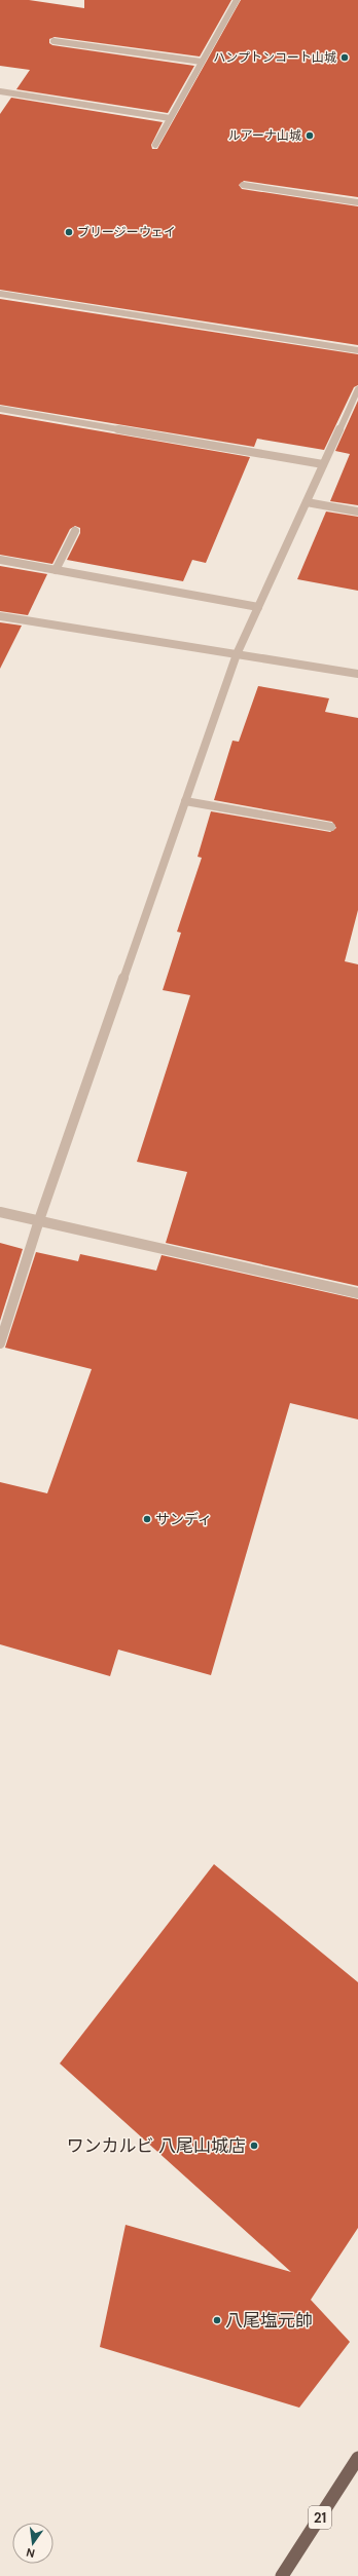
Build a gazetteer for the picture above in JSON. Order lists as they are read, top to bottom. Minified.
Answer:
{"streets":{"main road":["21"]},"places":["ハンプトンコート山城","ルアーナ山城","ブリージーウェイ","サンディ","ワンカルビ 八尾山城店","八尾塩元帥"],"north":"bottom"}
